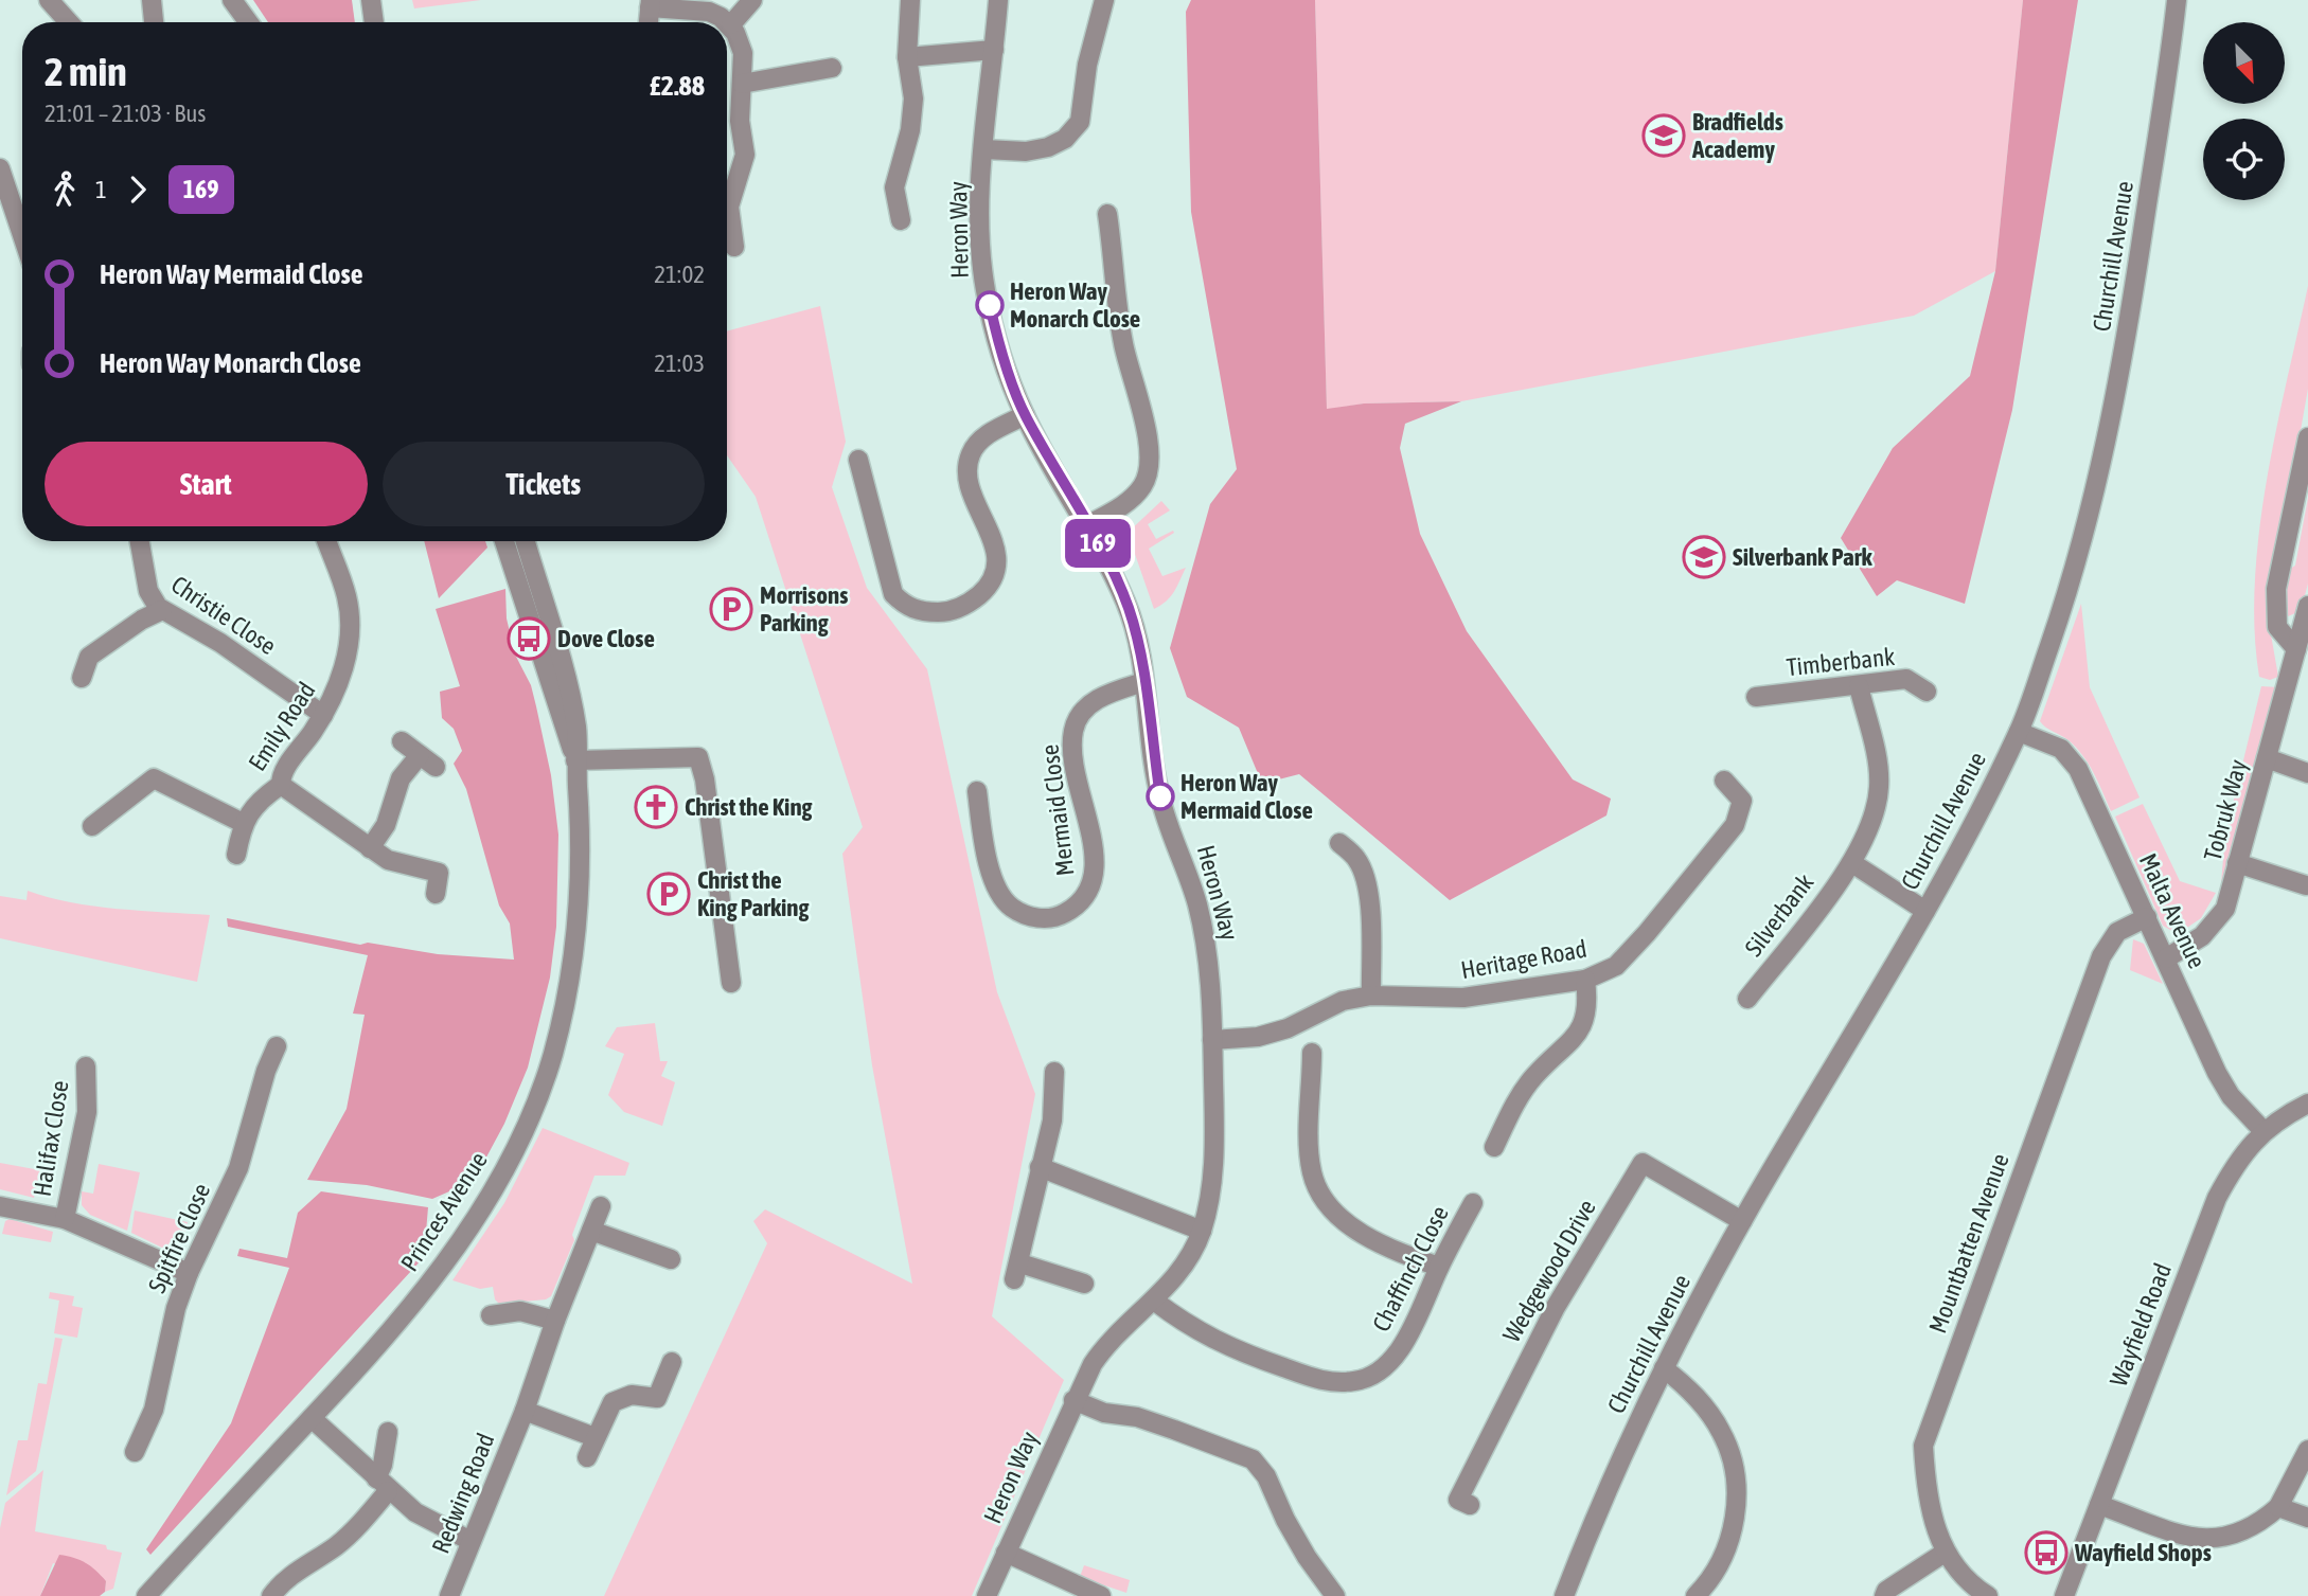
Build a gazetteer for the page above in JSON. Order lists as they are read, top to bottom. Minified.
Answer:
{"streets":{"street":["Heron Way","Churchill Avenue","Christie Close","Timberbank","Emily Road","Mermaid Close","Tobruk Way","Malta Avenue","Silverbank","Heritage Road","Halifax Close","Princes Avenue","Spitfire Close","Mountbatten Avenue","Chaffinch Close","Wedgewood Drive","Wayfield Road","Redwing Road"]},"crossings":[["Heron Way","Mermaid Close"],["Heron Way","Heritage Road"],["Heron Way","Chaffinch Close"],["Churchill Avenue","Malta Avenue"],["Churchill Avenue","Wedgewood Drive"],["Christie Close","Emily Road"],["Timberbank","Silverbank"],["Tobruk Way","Malta Avenue"],["Malta Avenue","Mountbatten Avenue"],["Malta Avenue","Wayfield Road"]],"places":{"school or university":["Bradfields Academy","Silverbank Park"],"other":["Heron Way Monarch Close","Heron Way Mermaid Close"],"parking":["Morrisons Parking","Christ the King Parking"],"bus stop":["Dove Close","Wayfield Shops"],"church":["Christ the King"]},"lines":["bus line 169"],"north":"bottom right","page":{"on_map":"169","heading":["2 min","21:01 – 21:03 · Bus","£2.88"],"legs":["1","169"],"list":[{"name":"Heron Way Mermaid Close","value":"21:02"},{"name":"Heron Way Monarch Close","value":"21:03"}],"buttons":["Start","Tickets"]}}
